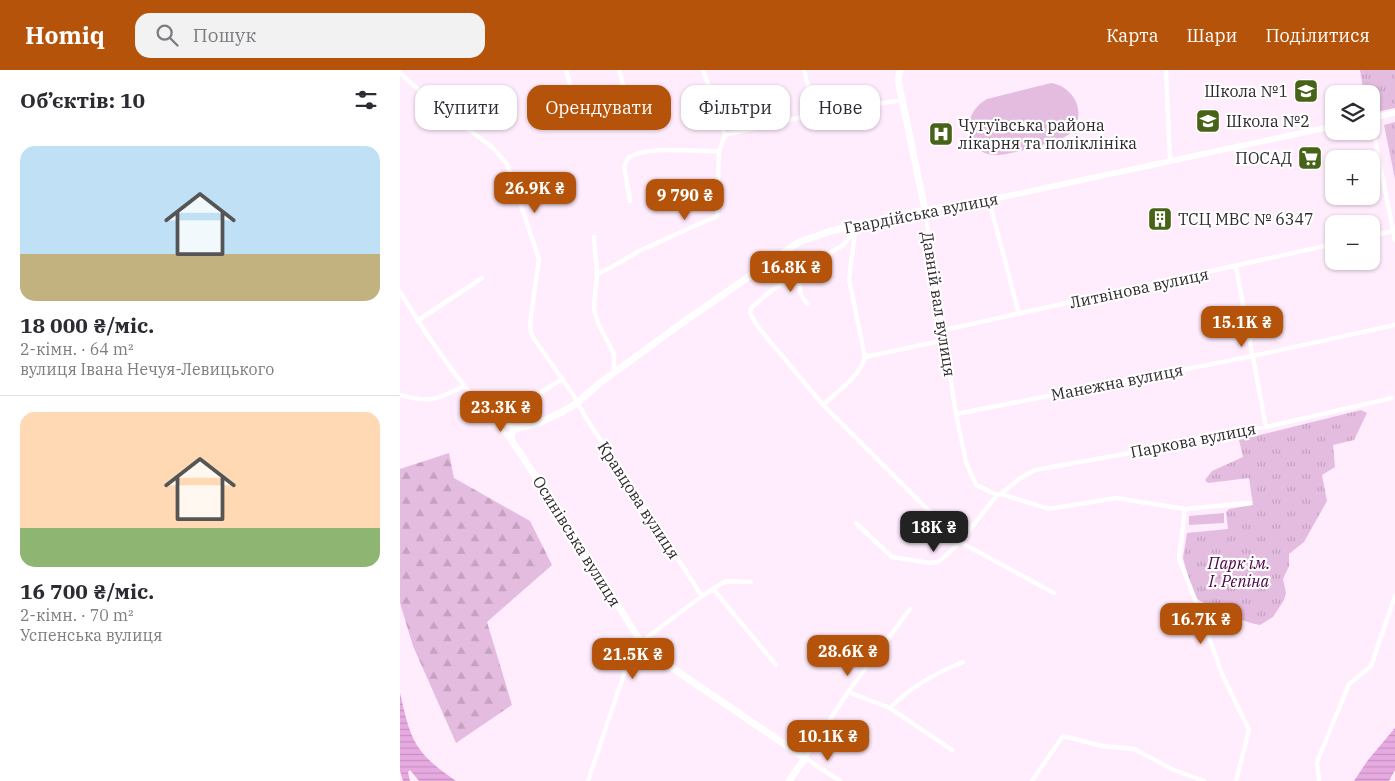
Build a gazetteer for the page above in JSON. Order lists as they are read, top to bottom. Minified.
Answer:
{"streets":{"main road":["Гвардійська вулиця","Давній вал вулиця","Осинівська вулиця"],"street":["Литвінова вулиця","Манежна вулиця","Паркова вулиця","Кравцова вулиця"]},"crossings":[["Гвардійська вулиця","Давній вал вулиця"],["Гвардійська вулиця","Кравцова вулиця"],["Литвінова вулиця","Давній вал вулиця"],["Давній вал вулиця","Манежна вулиця"],["Давній вал вулиця","Паркова вулиця"]],"parks":["Парк ім. І. Рєпіна"],"places":{"school or university":["Школа №1","Школа №2"],"hospital":["Чугуївська района лікарня та поліклініка"],"supermarket":["ПОСАД"],"building":["ТСЦ МВС № 6347"]},"page":{"header":"Homiq","search":"Пошук","nav":["Карта","Шари","Поділитися"],"heading":"Об’єктів: 10","map_buttons":["+","−"],"chip":["Купити","Орендувати","Фільтри","Нове"],"list":[{"name":"18 000 ₴/міс.","note":"2-кімн. · 64 m² · вулиця Івана Нечуя-Левицького"},{"name":"16 700 ₴/міс.","note":"2-кімн. · 70 m² · Успенська вулиця"}],"price":["26.9K ₴","9 790 ₴","16.8K ₴","15.1K ₴","23.3K ₴","18K ₴","16.7K ₴","28.6K ₴","21.5K ₴","10.1K ₴"]}}
